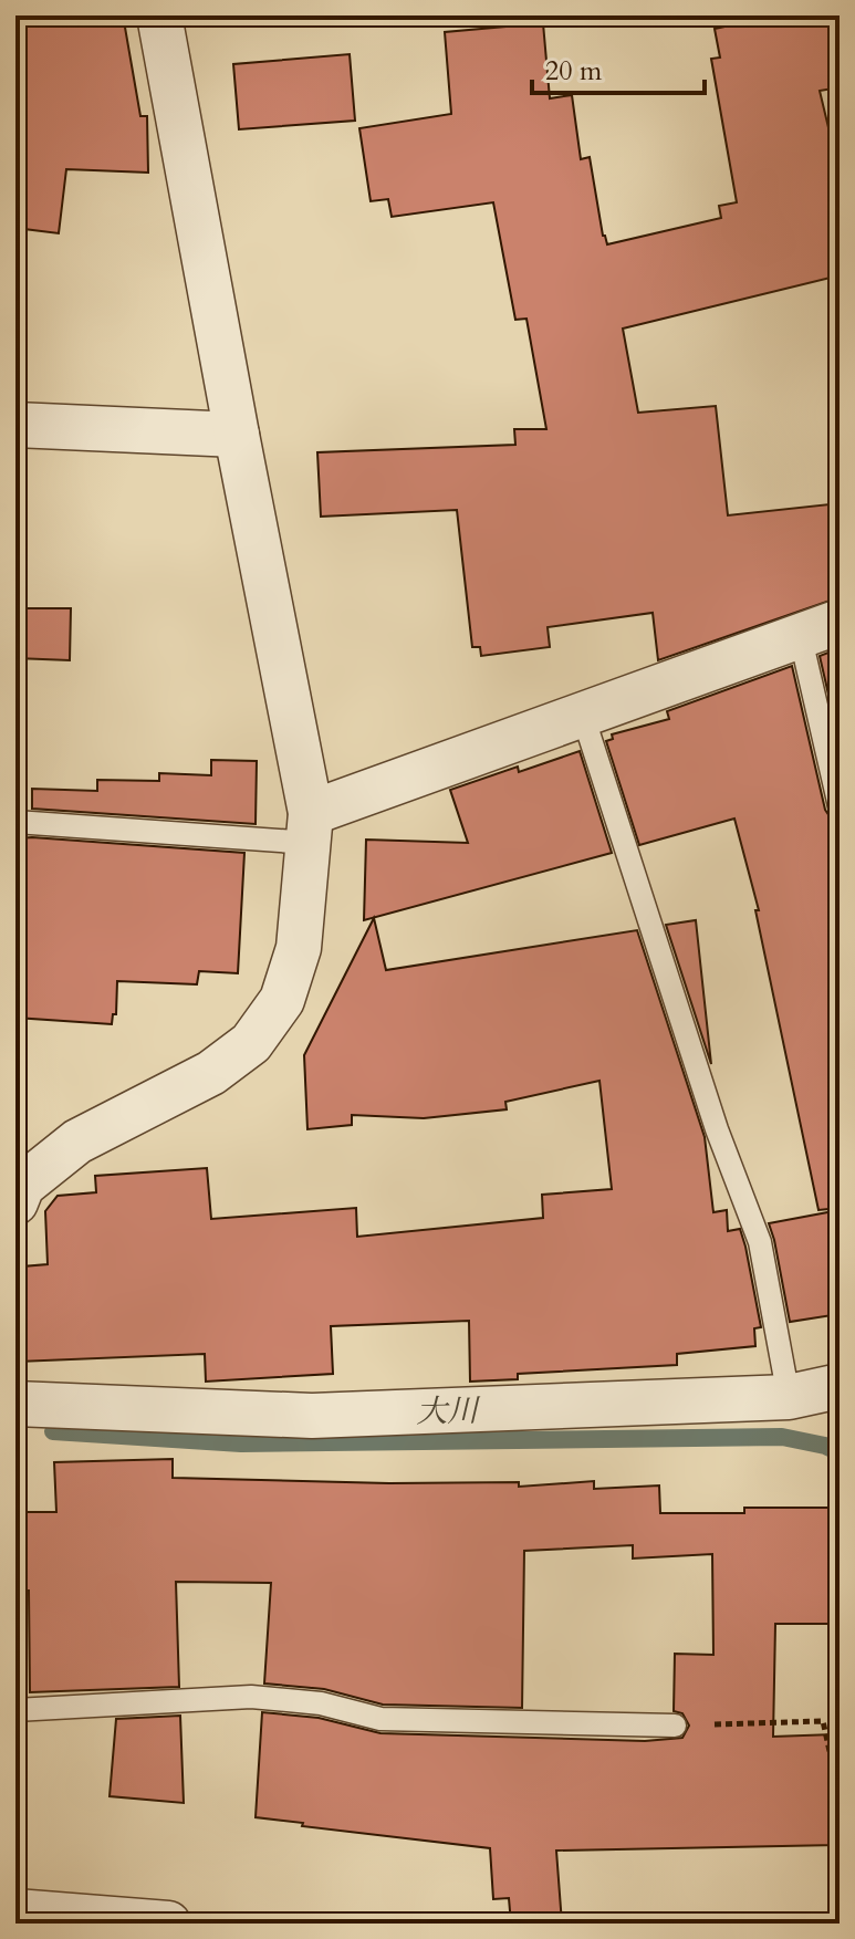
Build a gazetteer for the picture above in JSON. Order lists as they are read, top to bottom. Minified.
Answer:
{"water":["大川"],"scale_bar":"20 m"}
